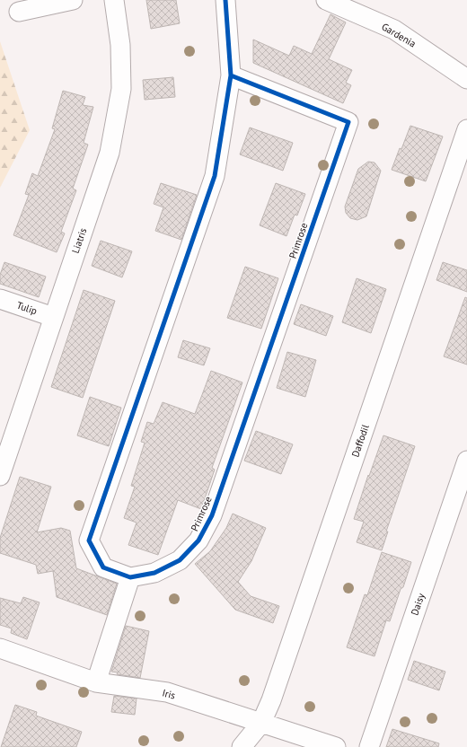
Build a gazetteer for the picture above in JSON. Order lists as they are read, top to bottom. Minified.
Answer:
{"streets":{"street":["Gardenia","Liatris","Primrose","Tulip","Daffodil","Daisy","Iris"]},"crossings":[["Liatris","Tulip"],["Daffodil","Iris"]]}
